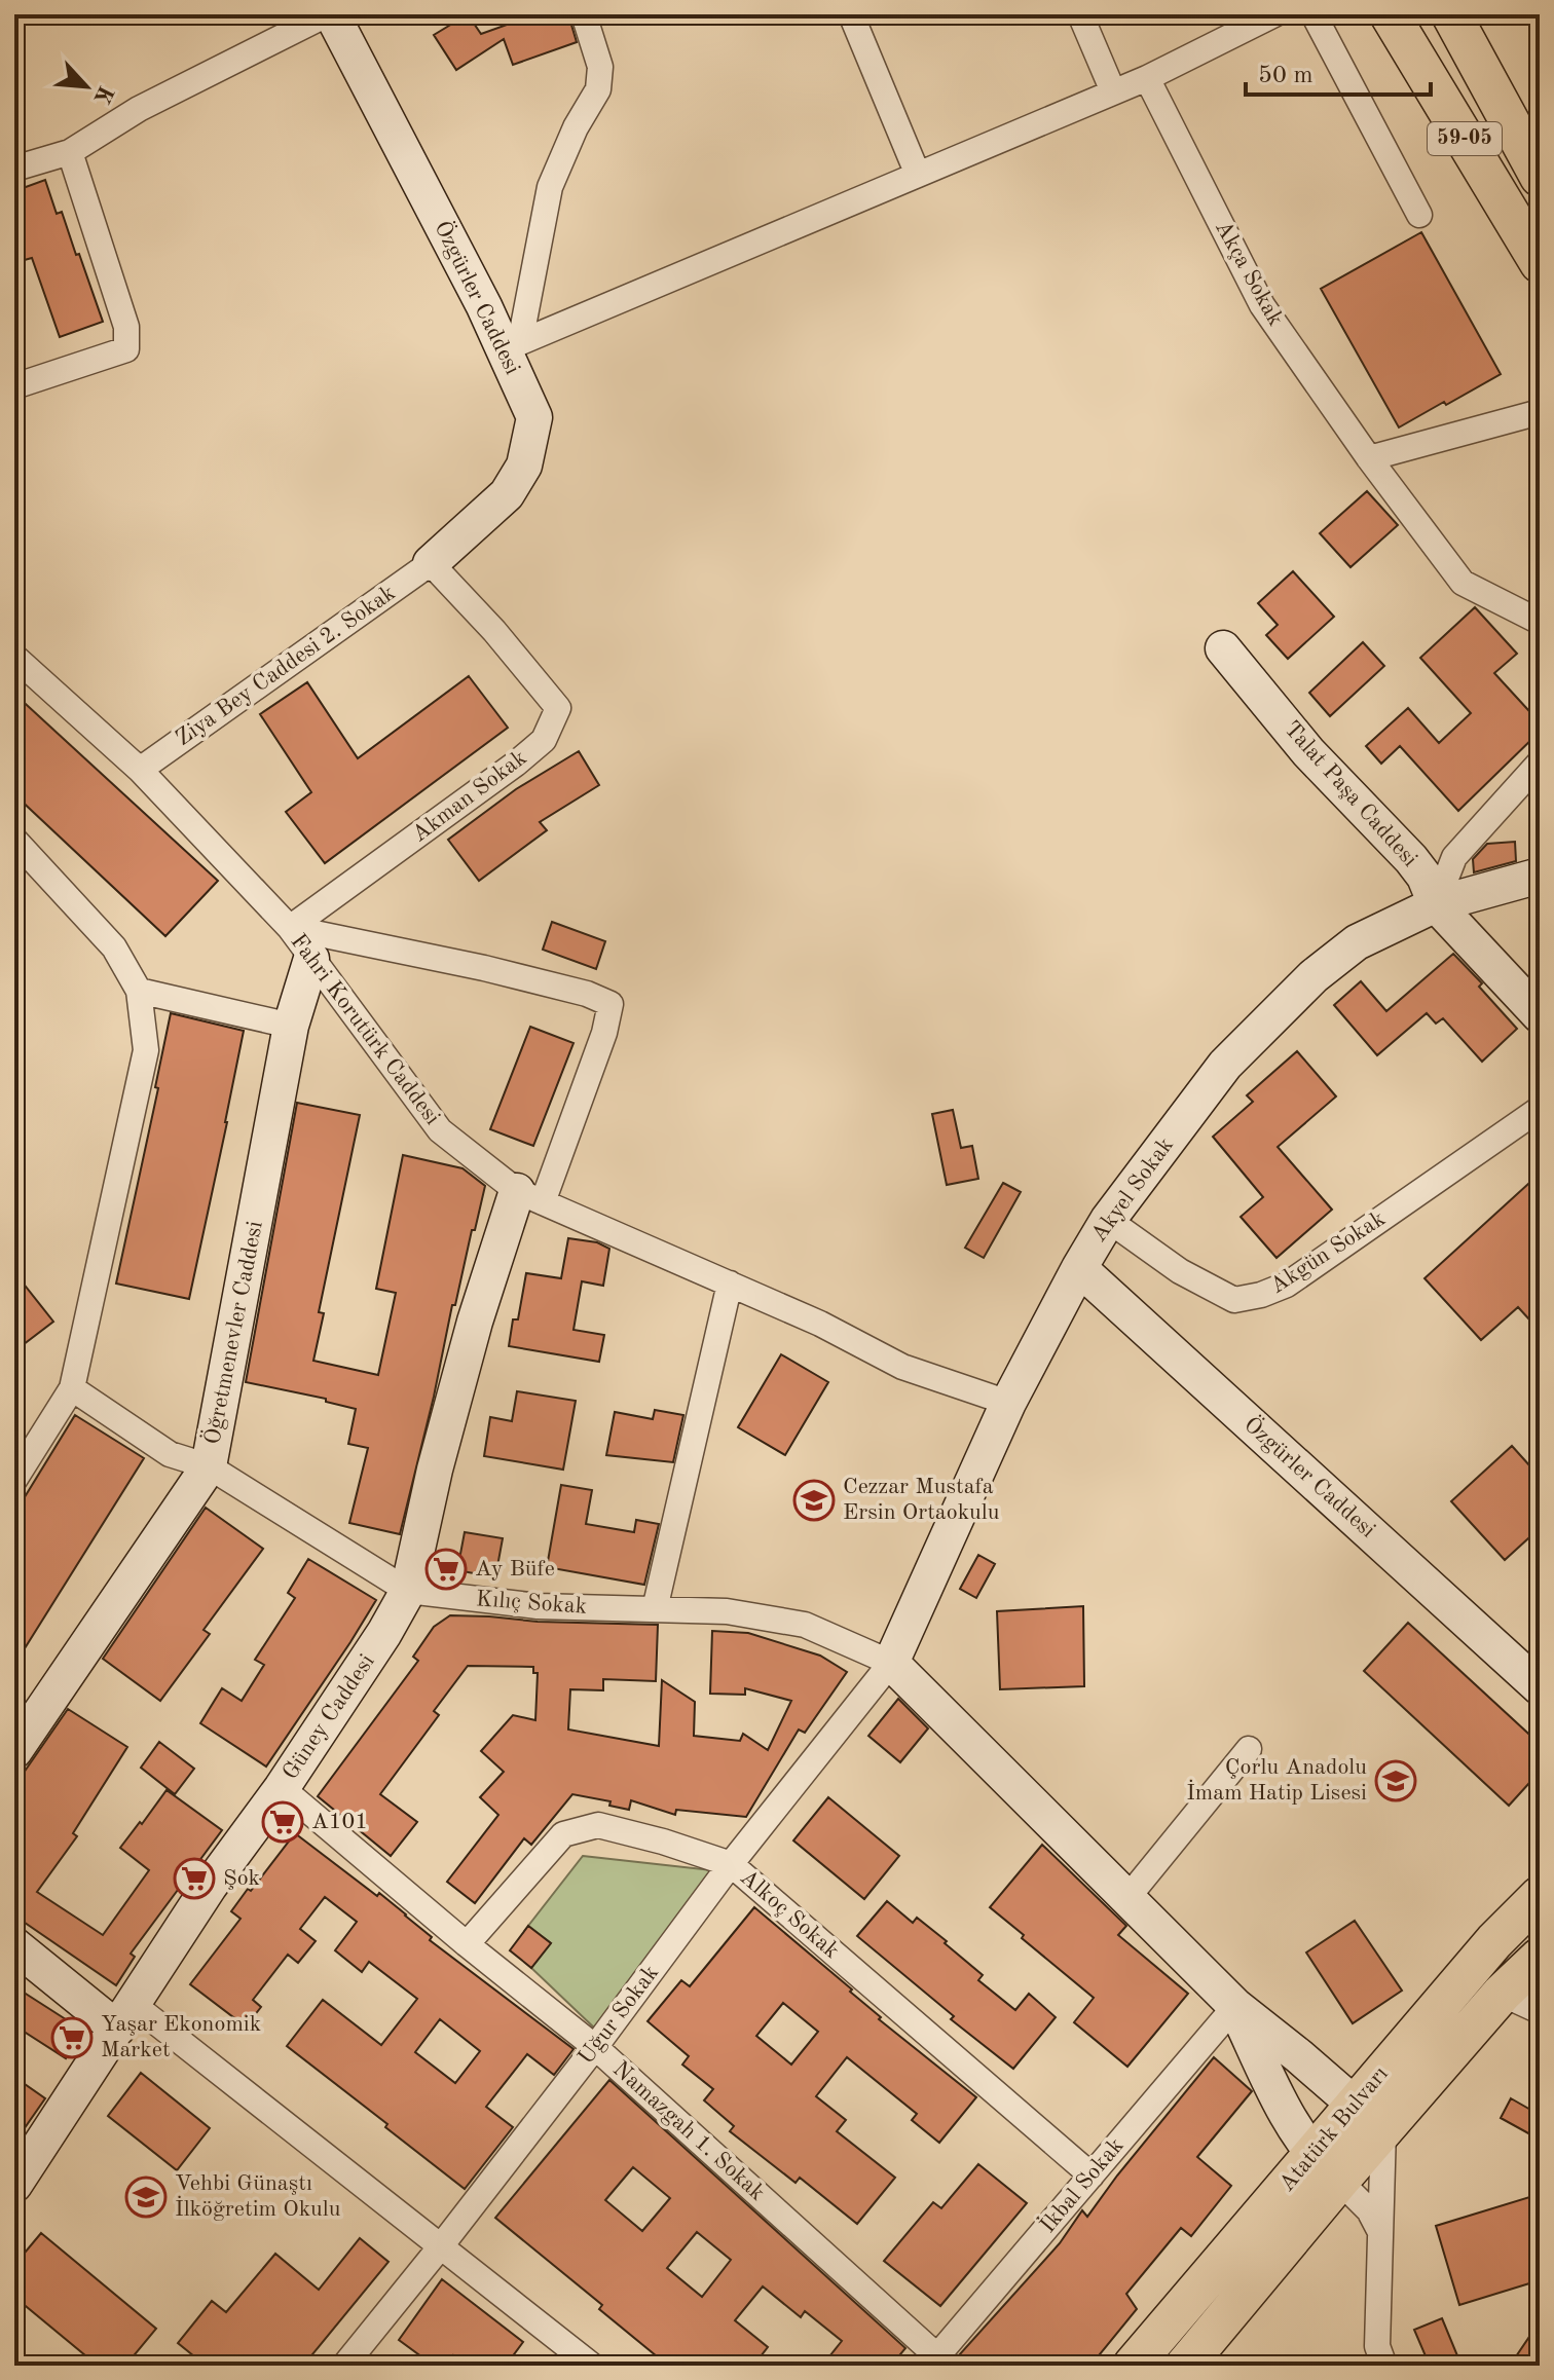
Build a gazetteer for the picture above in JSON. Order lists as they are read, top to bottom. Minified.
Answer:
{"streets":{"main road":["59-05","Atatürk Bulvarı"],"street":["Akça Sokak","Özgürler Caddesi","Ziya Bey Caddesi 2. Sokak","Talat Paşa Caddesi","Akman Sokak","Fahri Korutürk Caddesi","Akyel Sokak","Akgün Sokak","Öğretmenevler Caddesi","Kılıç Sokak","Güney Caddesi","Alkoç Sokak","Uğur Sokak","Namazgah 1. Sokak","İkbal Sokak"]},"crossings":[["Özgürler Caddesi","Ziya Bey Caddesi 2. Sokak"],["Özgürler Caddesi","Akman Sokak"],["Özgürler Caddesi","Akyel Sokak"],["Ziya Bey Caddesi 2. Sokak","Akman Sokak"],["Ziya Bey Caddesi 2. Sokak","Fahri Korutürk Caddesi"],["Talat Paşa Caddesi","Akyel Sokak"],["Akman Sokak","Fahri Korutürk Caddesi"],["Fahri Korutürk Caddesi","Akyel Sokak"],["Fahri Korutürk Caddesi","Öğretmenevler Caddesi"],["Fahri Korutürk Caddesi","Güney Caddesi"],["Akyel Sokak","Akgün Sokak"],["Akyel Sokak","Kılıç Sokak"],["Akyel Sokak","Uğur Sokak"],["Öğretmenevler Caddesi","Kılıç Sokak"],["Kılıç Sokak","Güney Caddesi"],["Kılıç Sokak","Uğur Sokak"],["Güney Caddesi","Namazgah 1. Sokak"],["Alkoç Sokak","Uğur Sokak"],["Alkoç Sokak","Namazgah 1. Sokak"],["Alkoç Sokak","İkbal Sokak"],["Uğur Sokak","Namazgah 1. Sokak"],["Namazgah 1. Sokak","İkbal Sokak"]],"places":{"school or university":["Cezzar Mustafa Ersin Ortaokulu","Çorlu Anadolu İmam Hatip Lisesi","Vehbi Günaştı İlköğretim Okulu"],"supermarket":["Ay Büfe","A101","Şok","Yaşar Ekonomik Market"]},"scale_bar":"50 m","north":"bottom right"}
